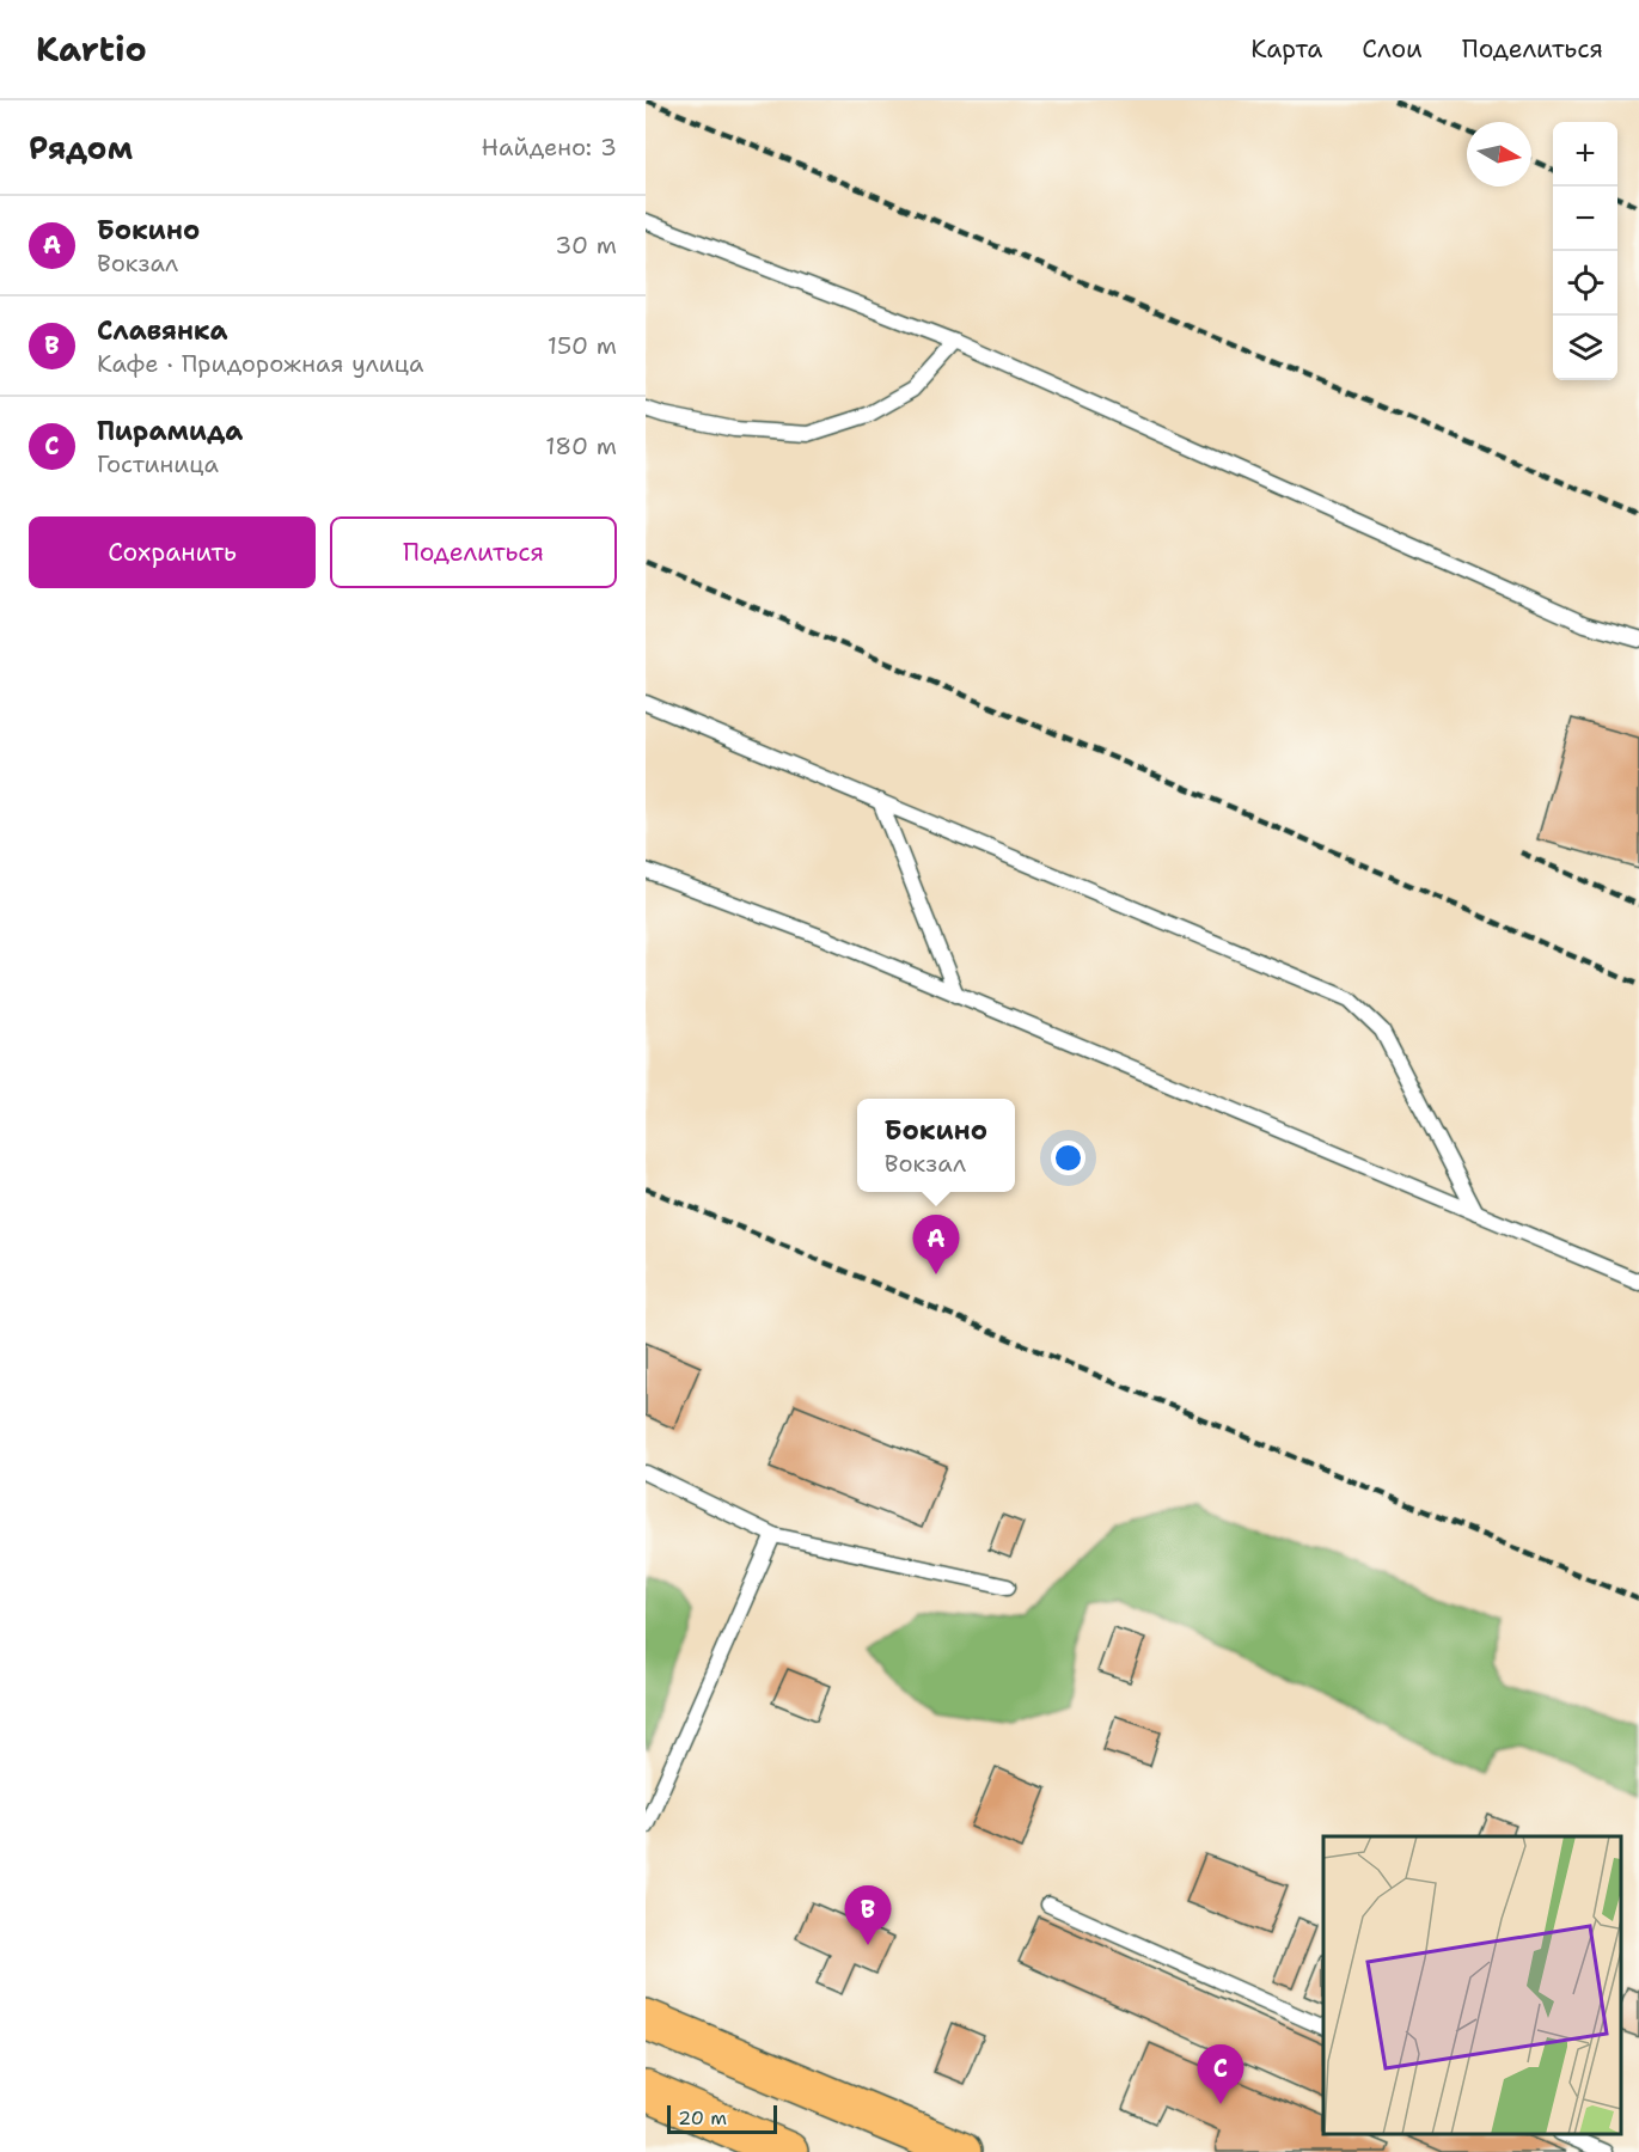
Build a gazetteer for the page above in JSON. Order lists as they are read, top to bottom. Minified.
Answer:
{"scale_bar":"20 m","north":"right","page":{"header":"Kartio","nav":["Карта","Слои","Поделиться"],"heading":["Рядом","Найдено: 3"],"map_buttons":["+","−"],"list":[{"mark":"A","name":"Бокино","note":"Вокзал","value":"30 m"},{"mark":"B","name":"Славянка","note":"Кафе · Придорожная улица","value":"150 m"},{"mark":"C","name":"Пирамида","note":"Гостиница","value":"180 m"}],"buttons":["Сохранить","Поделиться"],"popup":["Бокино","Вокзал"],"pins":["A","B","C"],"scale":"20 m"}}
